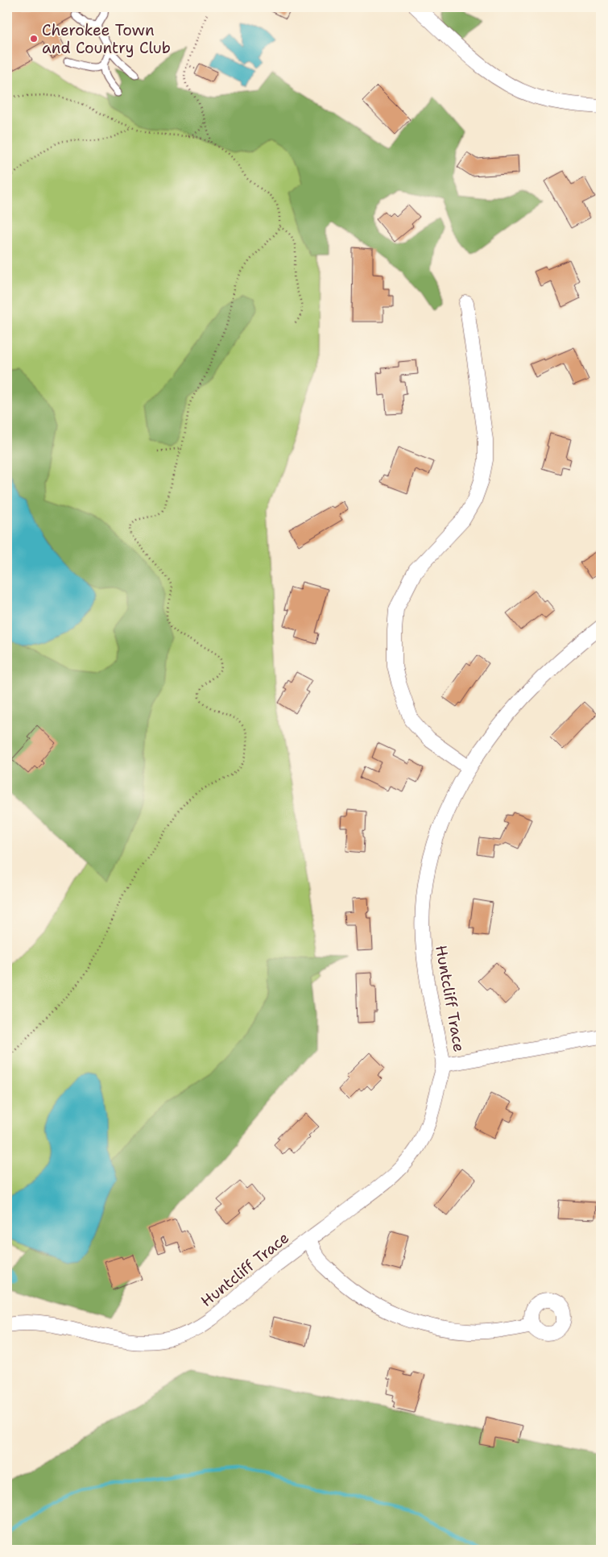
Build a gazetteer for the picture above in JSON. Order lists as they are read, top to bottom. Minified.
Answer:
{"streets":{"street":["Huntcliff Trace"]},"places":["Cherokee Town and Country Club"]}
